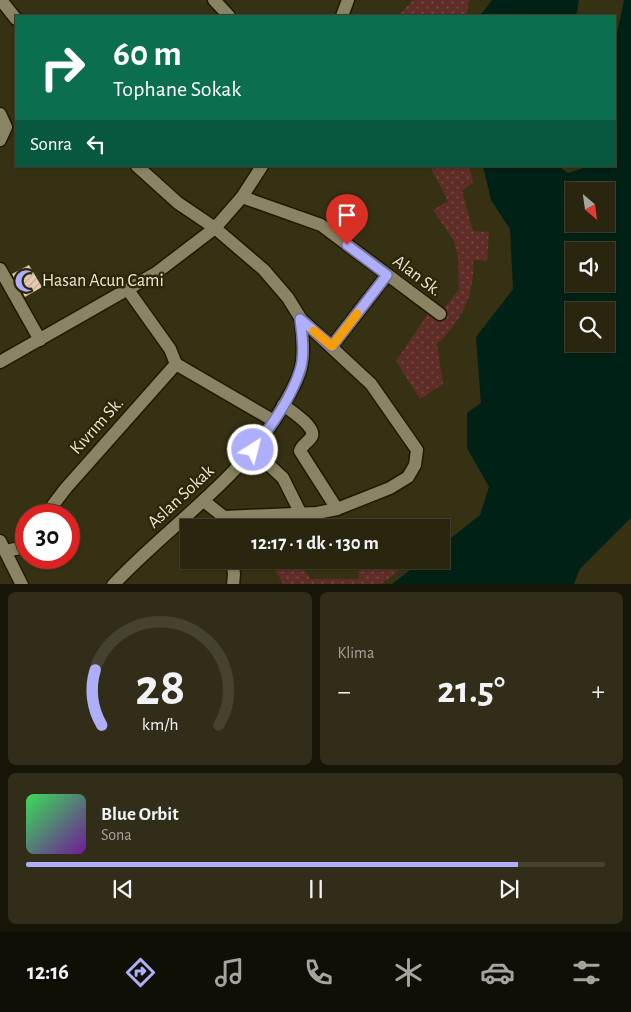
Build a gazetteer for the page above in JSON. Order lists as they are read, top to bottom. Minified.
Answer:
{"streets":{"street":["Alan Sk.","Kıvrım Sk.","Aslan Sokak"]},"places":{"mosque":["Hasan Acun Cami"]},"north":"bottom right","page":{"turn":["60 m","Tophane Sokak"],"then":"Sonra","limit":"30","trip":"12:17 · 1 dk · 130 m","tile":"Klima","heat":["−","21.5°","+"],"song":["Blue Orbit","Sona"],"tabs":"12:16","gauge":["28","km/h"]}}
